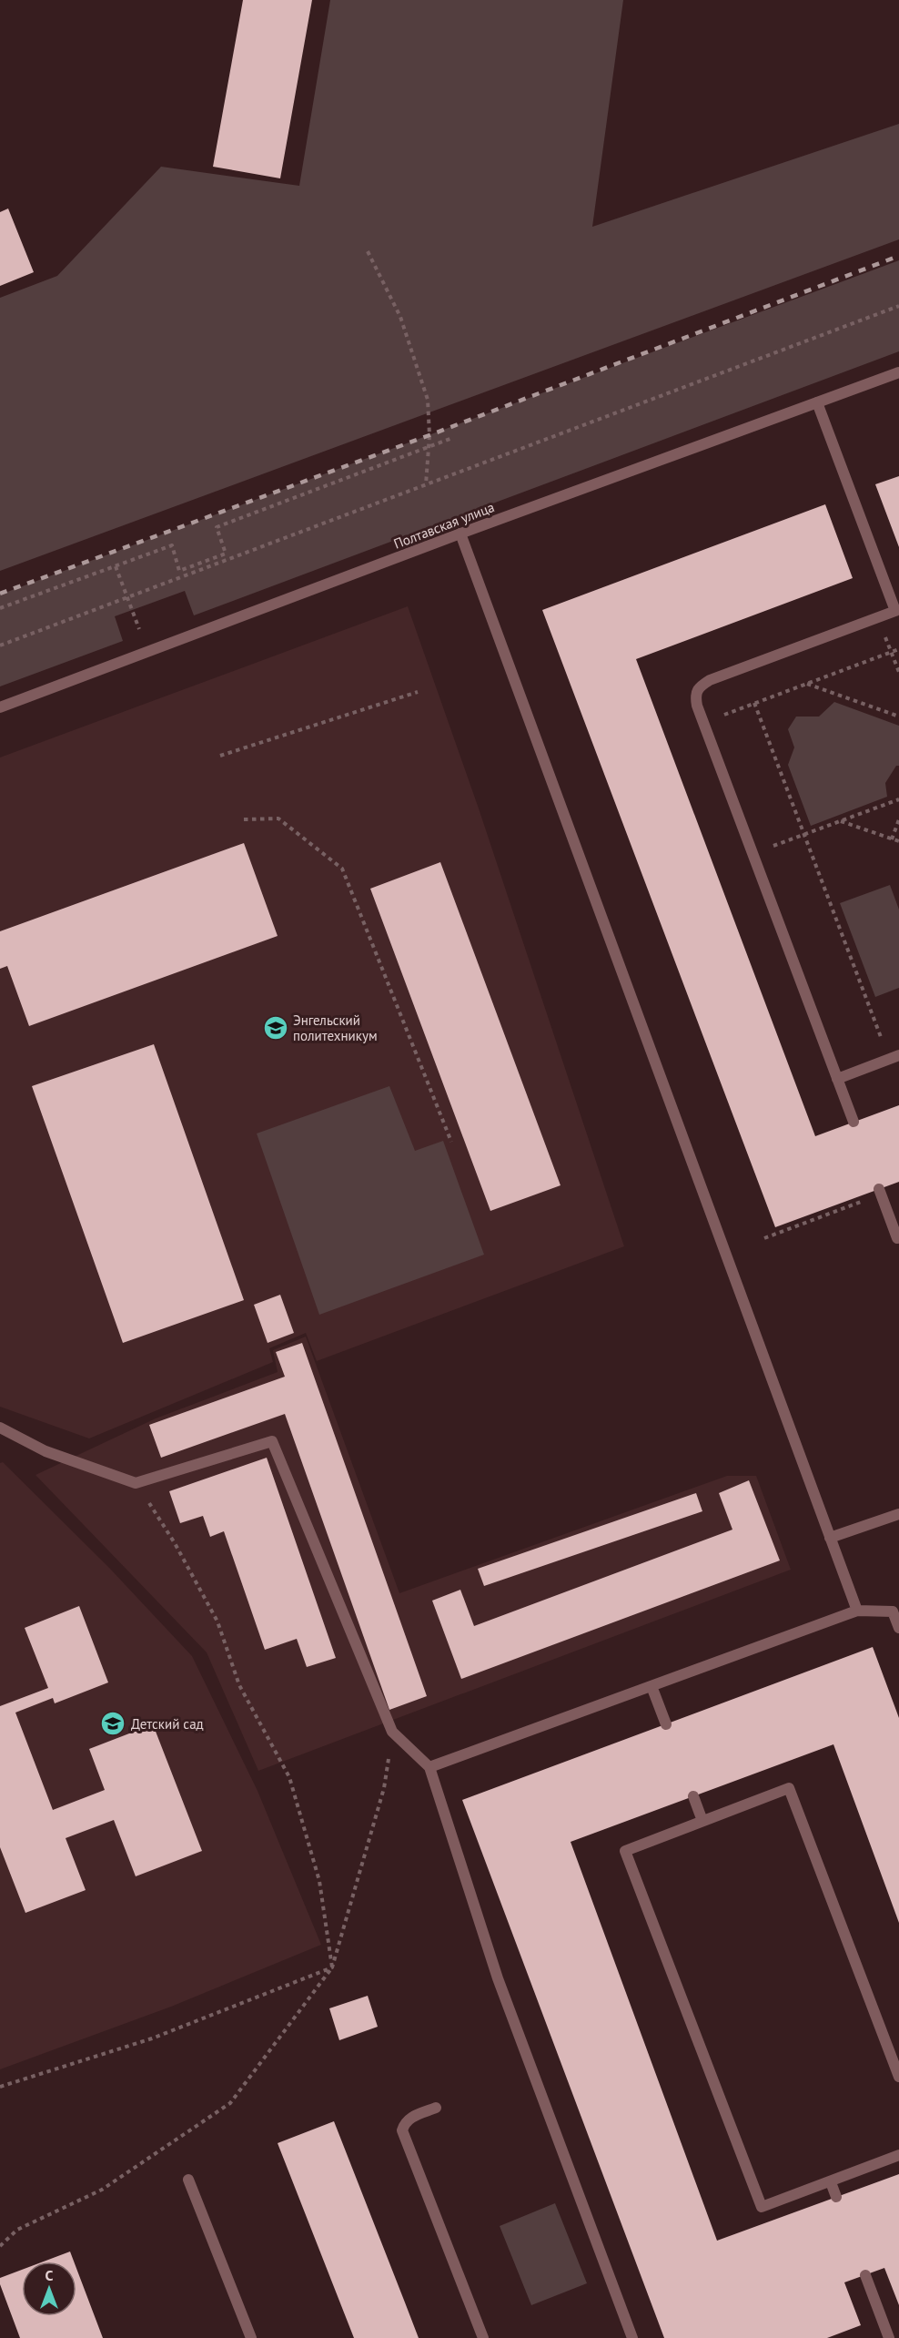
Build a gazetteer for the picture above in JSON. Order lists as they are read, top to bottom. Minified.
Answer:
{"streets":{"street":["Полтавская улица"]},"places":{"school or university":["Энгельский политехникум","Детский сад"]},"north":"top"}
